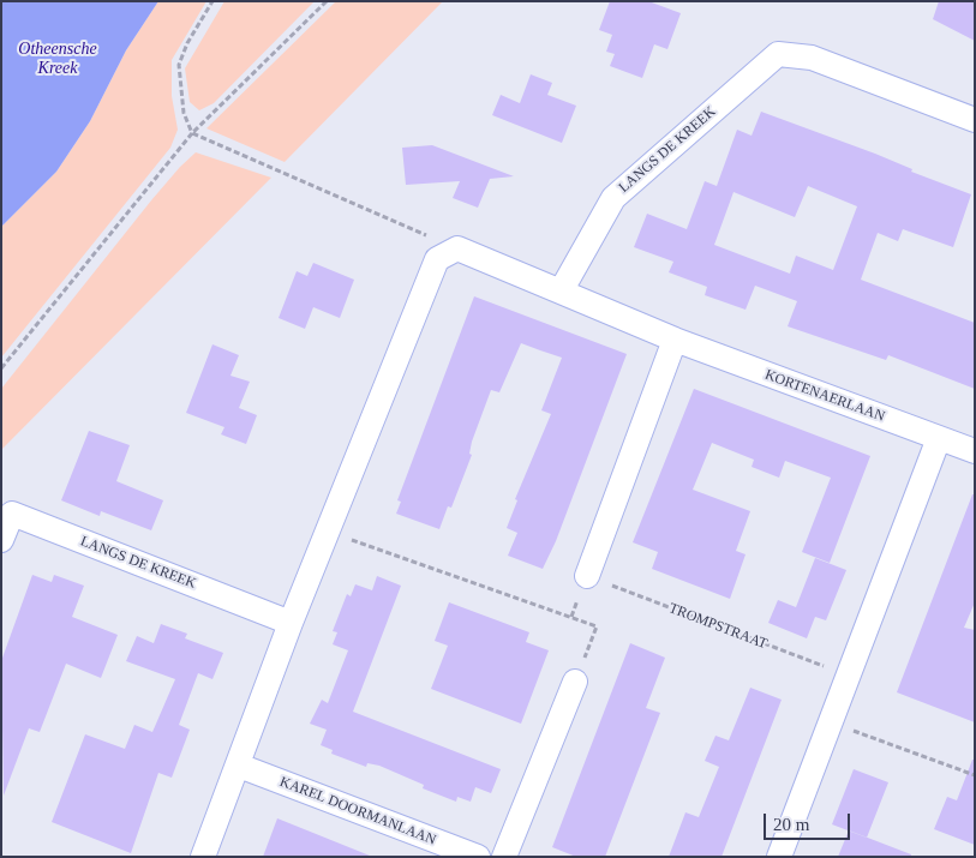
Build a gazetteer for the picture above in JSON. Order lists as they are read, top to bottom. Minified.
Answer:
{"streets":{"street":["LANGS DE KREEK","KORTENAERLAAN","KAREL DOORMANLAAN"],"path":["TROMPSTRAAT"]},"crossings":[["LANGS DE KREEK","KORTENAERLAAN"]],"water":["Otheensche Kreek"],"scale_bar":"20 m"}
